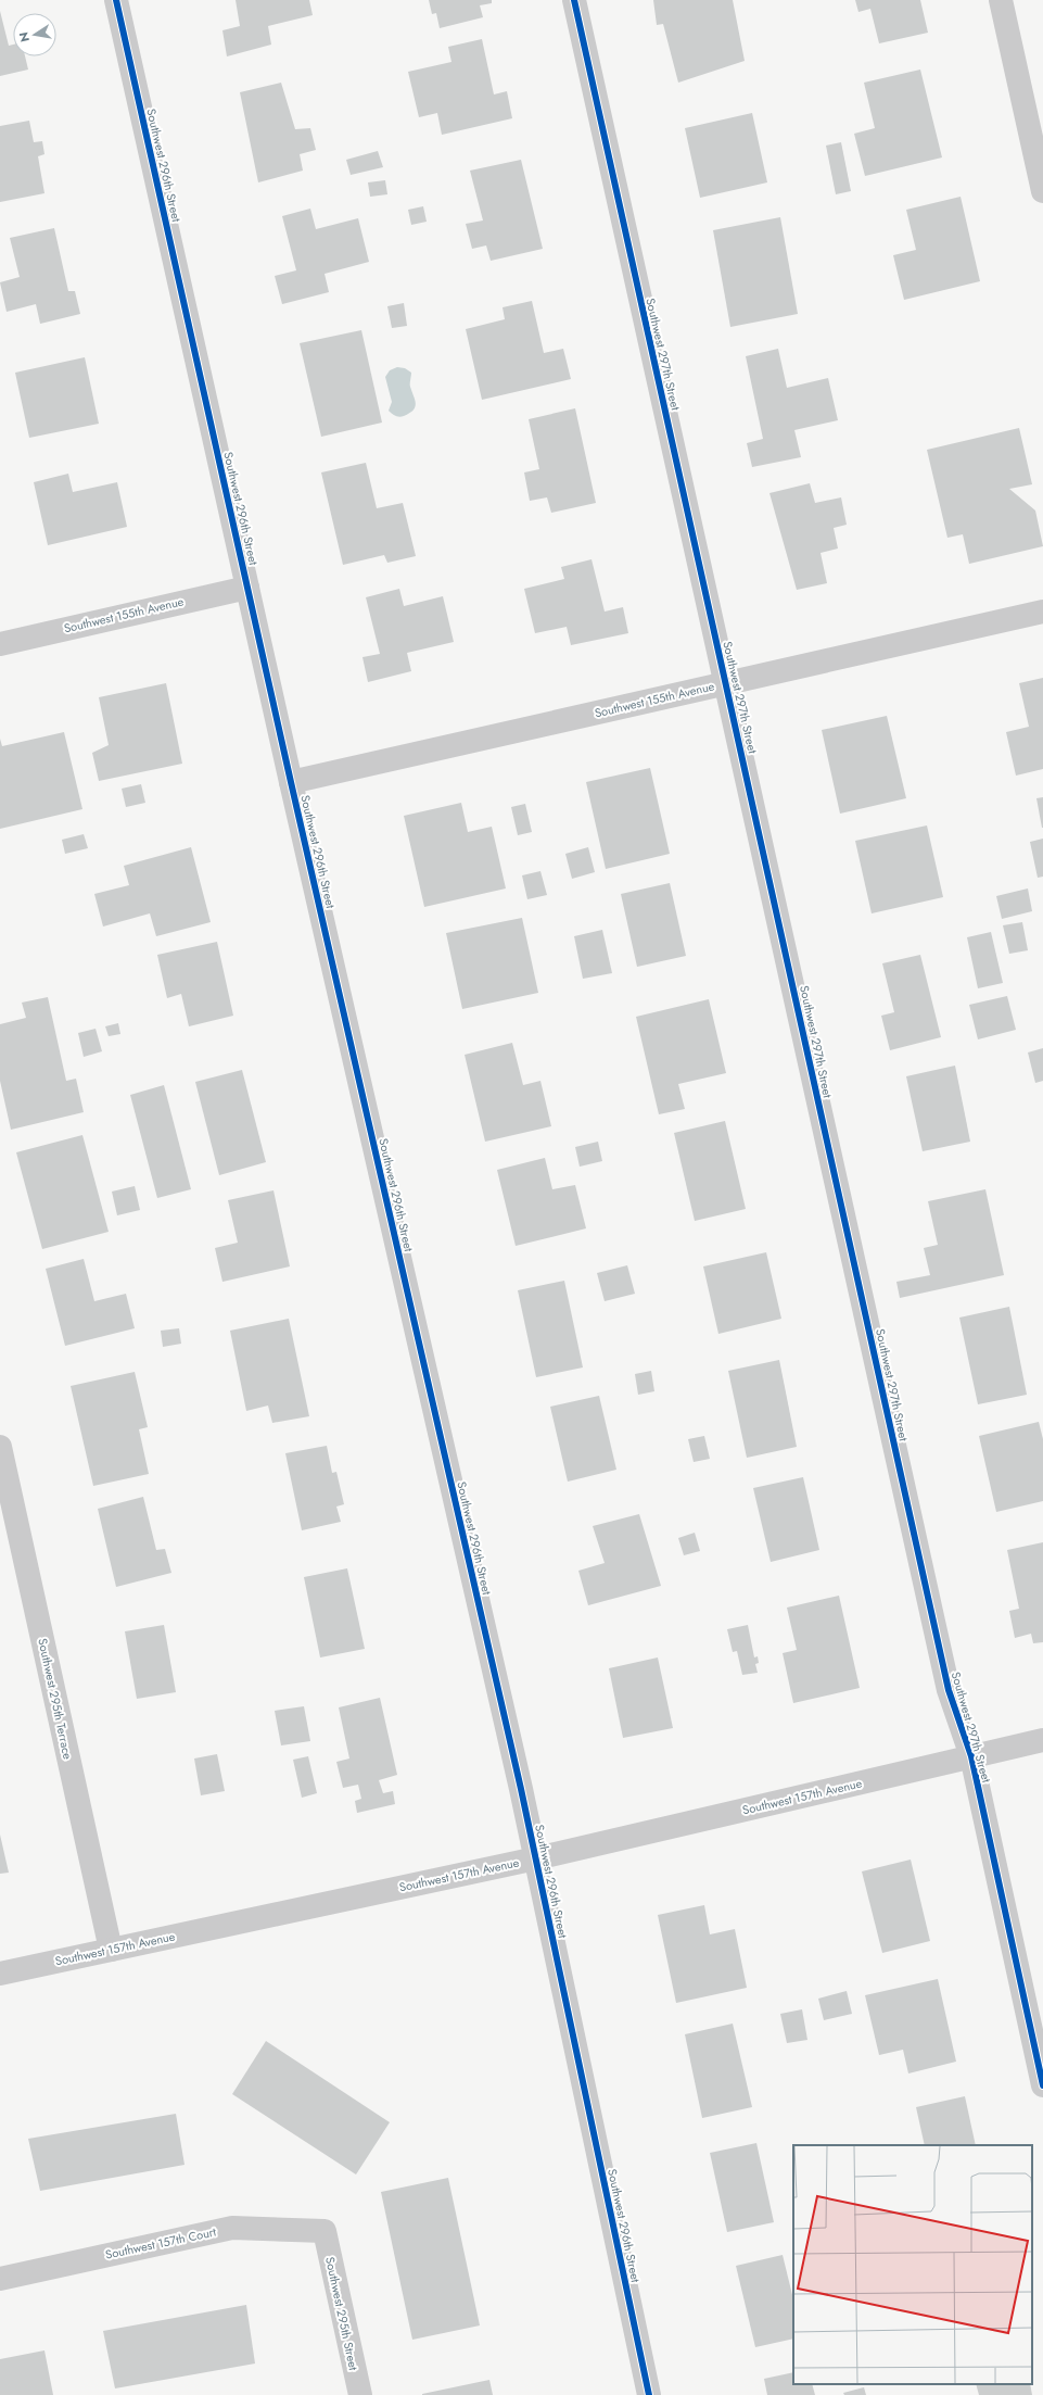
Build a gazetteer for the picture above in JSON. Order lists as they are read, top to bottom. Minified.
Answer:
{"streets":{"street":["Southwest 296th Street","Southwest 297th Street","Southwest 155th Avenue","Southwest 295th Terrace","Southwest 157th Avenue","Southwest 157th Court","Southwest 295th Street"]},"crossings":[["Southwest 296th Street","Southwest 155th Avenue"],["Southwest 296th Street","Southwest 157th Avenue"],["Southwest 297th Street","Southwest 155th Avenue"],["Southwest 297th Street","Southwest 157th Avenue"],["Southwest 295th Terrace","Southwest 157th Avenue"],["Southwest 157th Court","Southwest 295th Street"]],"north":"left"}
